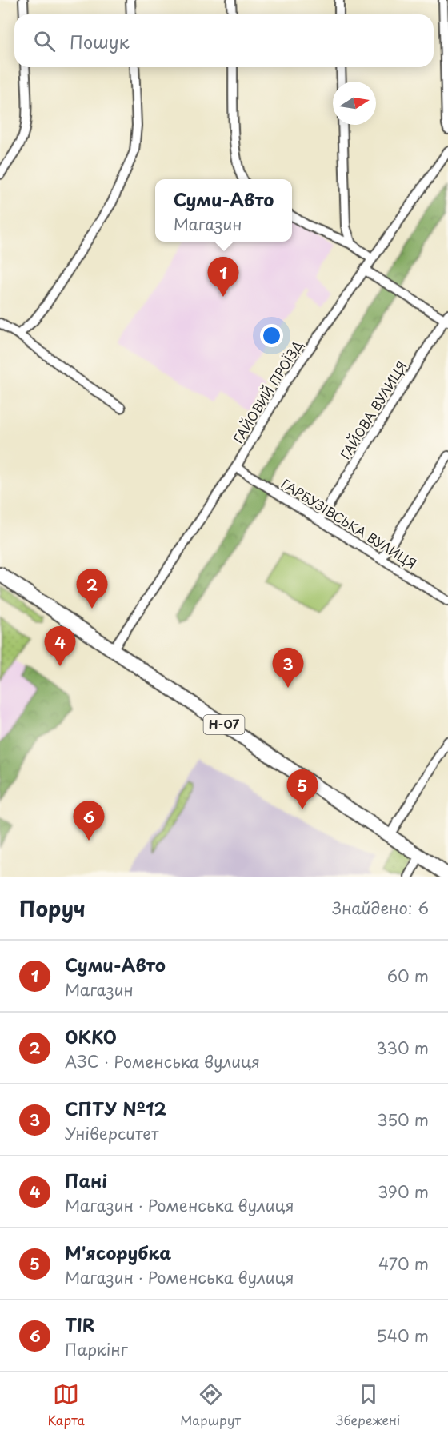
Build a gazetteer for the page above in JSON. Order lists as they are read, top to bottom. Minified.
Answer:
{"streets":{"main road":["Н-07"],"street":["ГАЙОВИЙ ПРОЇЗД","ГАЙОВА ВУЛИЦЯ","ГАРБУЗІВСЬКА ВУЛИЦЯ"]},"crossings":[["ГАЙОВИЙ ПРОЇЗД","ГАРБУЗІВСЬКА ВУЛИЦЯ"],["ГАЙОВИЙ ПРОЇЗД","Н-07"],["ГАЙОВА ВУЛИЦЯ","ГАРБУЗІВСЬКА ВУЛИЦЯ"]],"north":"right","page":{"search":"Пошук","popup":["Суми-Авто","Магазин"],"pins":["1","2","4","3","5","6"],"heading":["Поруч","Знайдено: 6"],"list":[{"mark":"1","name":"Суми-Авто","note":"Магазин","value":"60 m"},{"mark":"2","name":"ОККО","note":"АЗС · Роменська вулиця","value":"330 m"},{"mark":"3","name":"СПТУ №12","note":"Університет","value":"350 m"},{"mark":"4","name":"Пані","note":"Магазин · Роменська вулиця","value":"390 m"},{"mark":"5","name":"М'ясорубка","note":"Магазин · Роменська вулиця","value":"470 m"},{"mark":"6","name":"TIR","note":"Паркінг","value":"540 m"}],"nav":["Карта","Маршрут","Збережені"]}}
